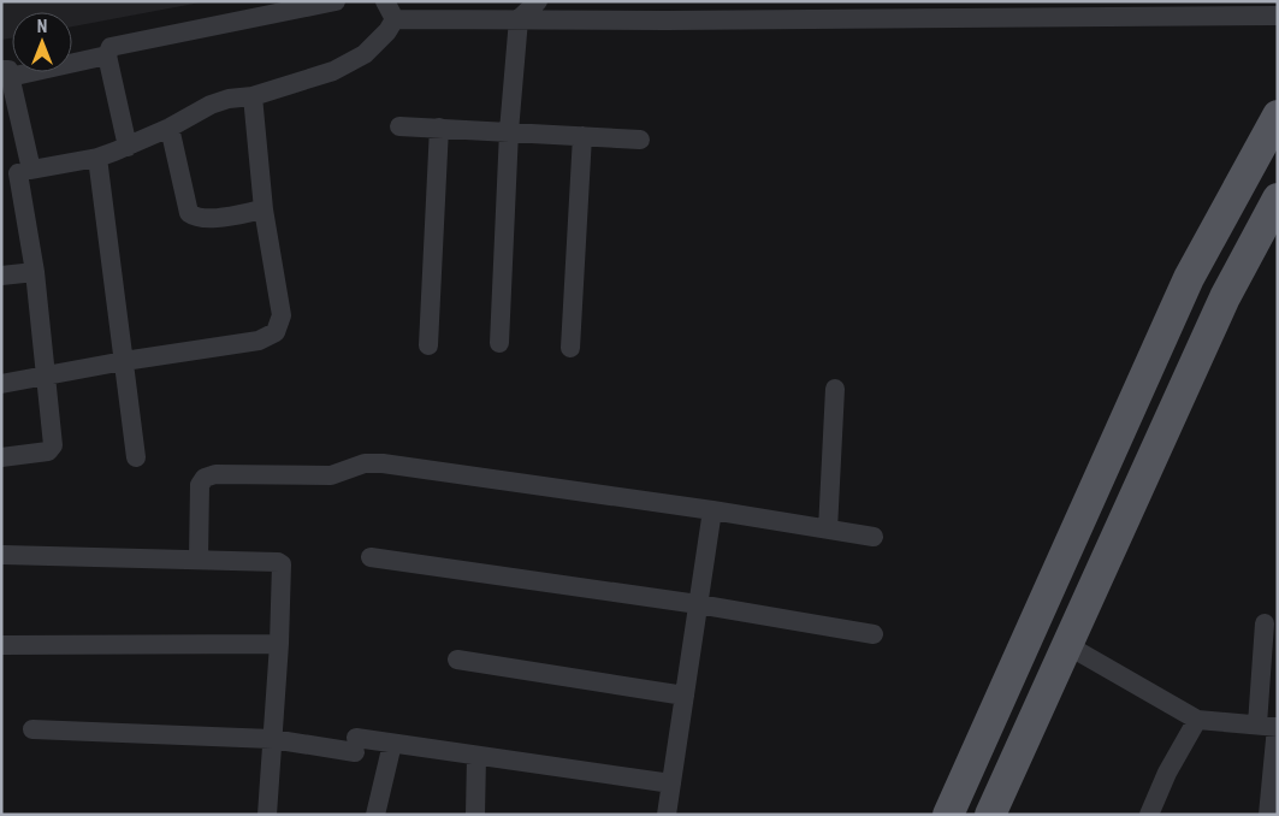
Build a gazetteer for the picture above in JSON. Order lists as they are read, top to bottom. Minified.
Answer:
{"north":"top"}
